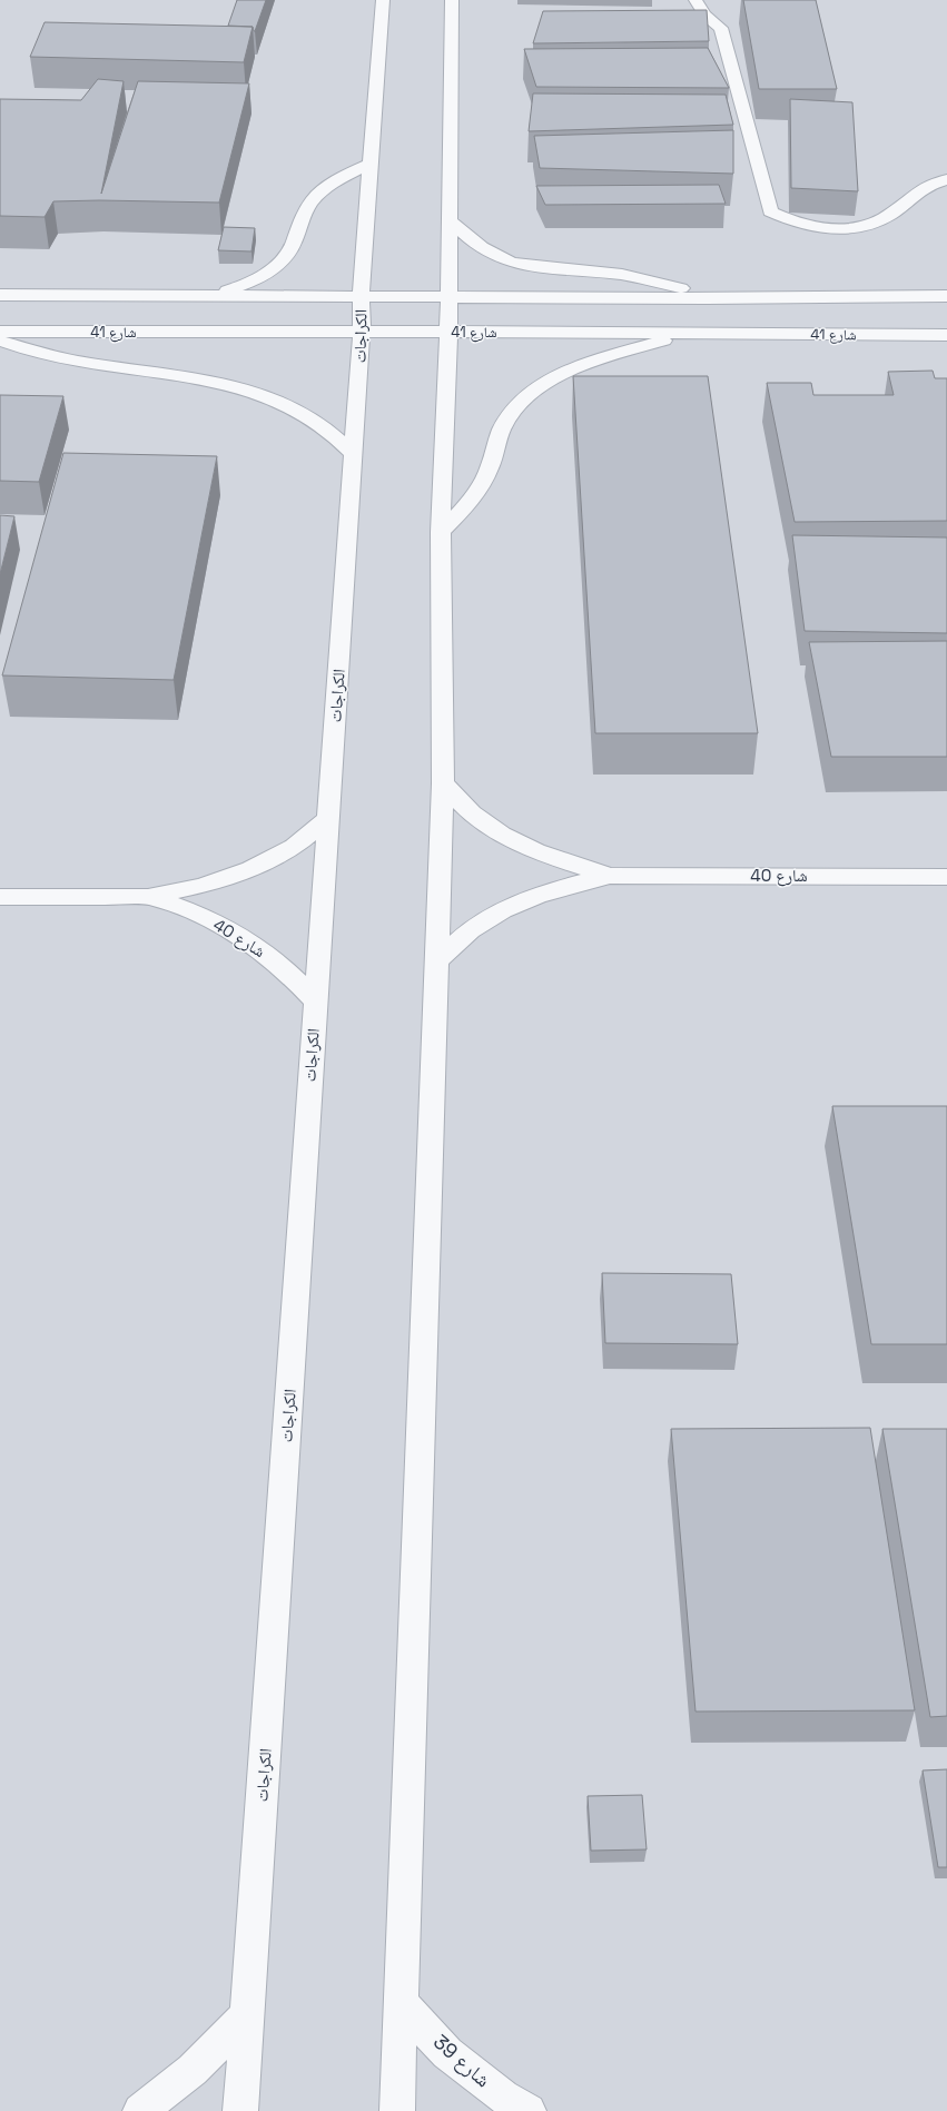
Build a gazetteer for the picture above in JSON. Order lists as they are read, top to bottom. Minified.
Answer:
{"streets":{"street":["شارع 41","الكراجات","شارع 40","شارع 39"]},"crossings":[["شارع 41","الكراجات"],["الكراجات","شارع 40"]]}
